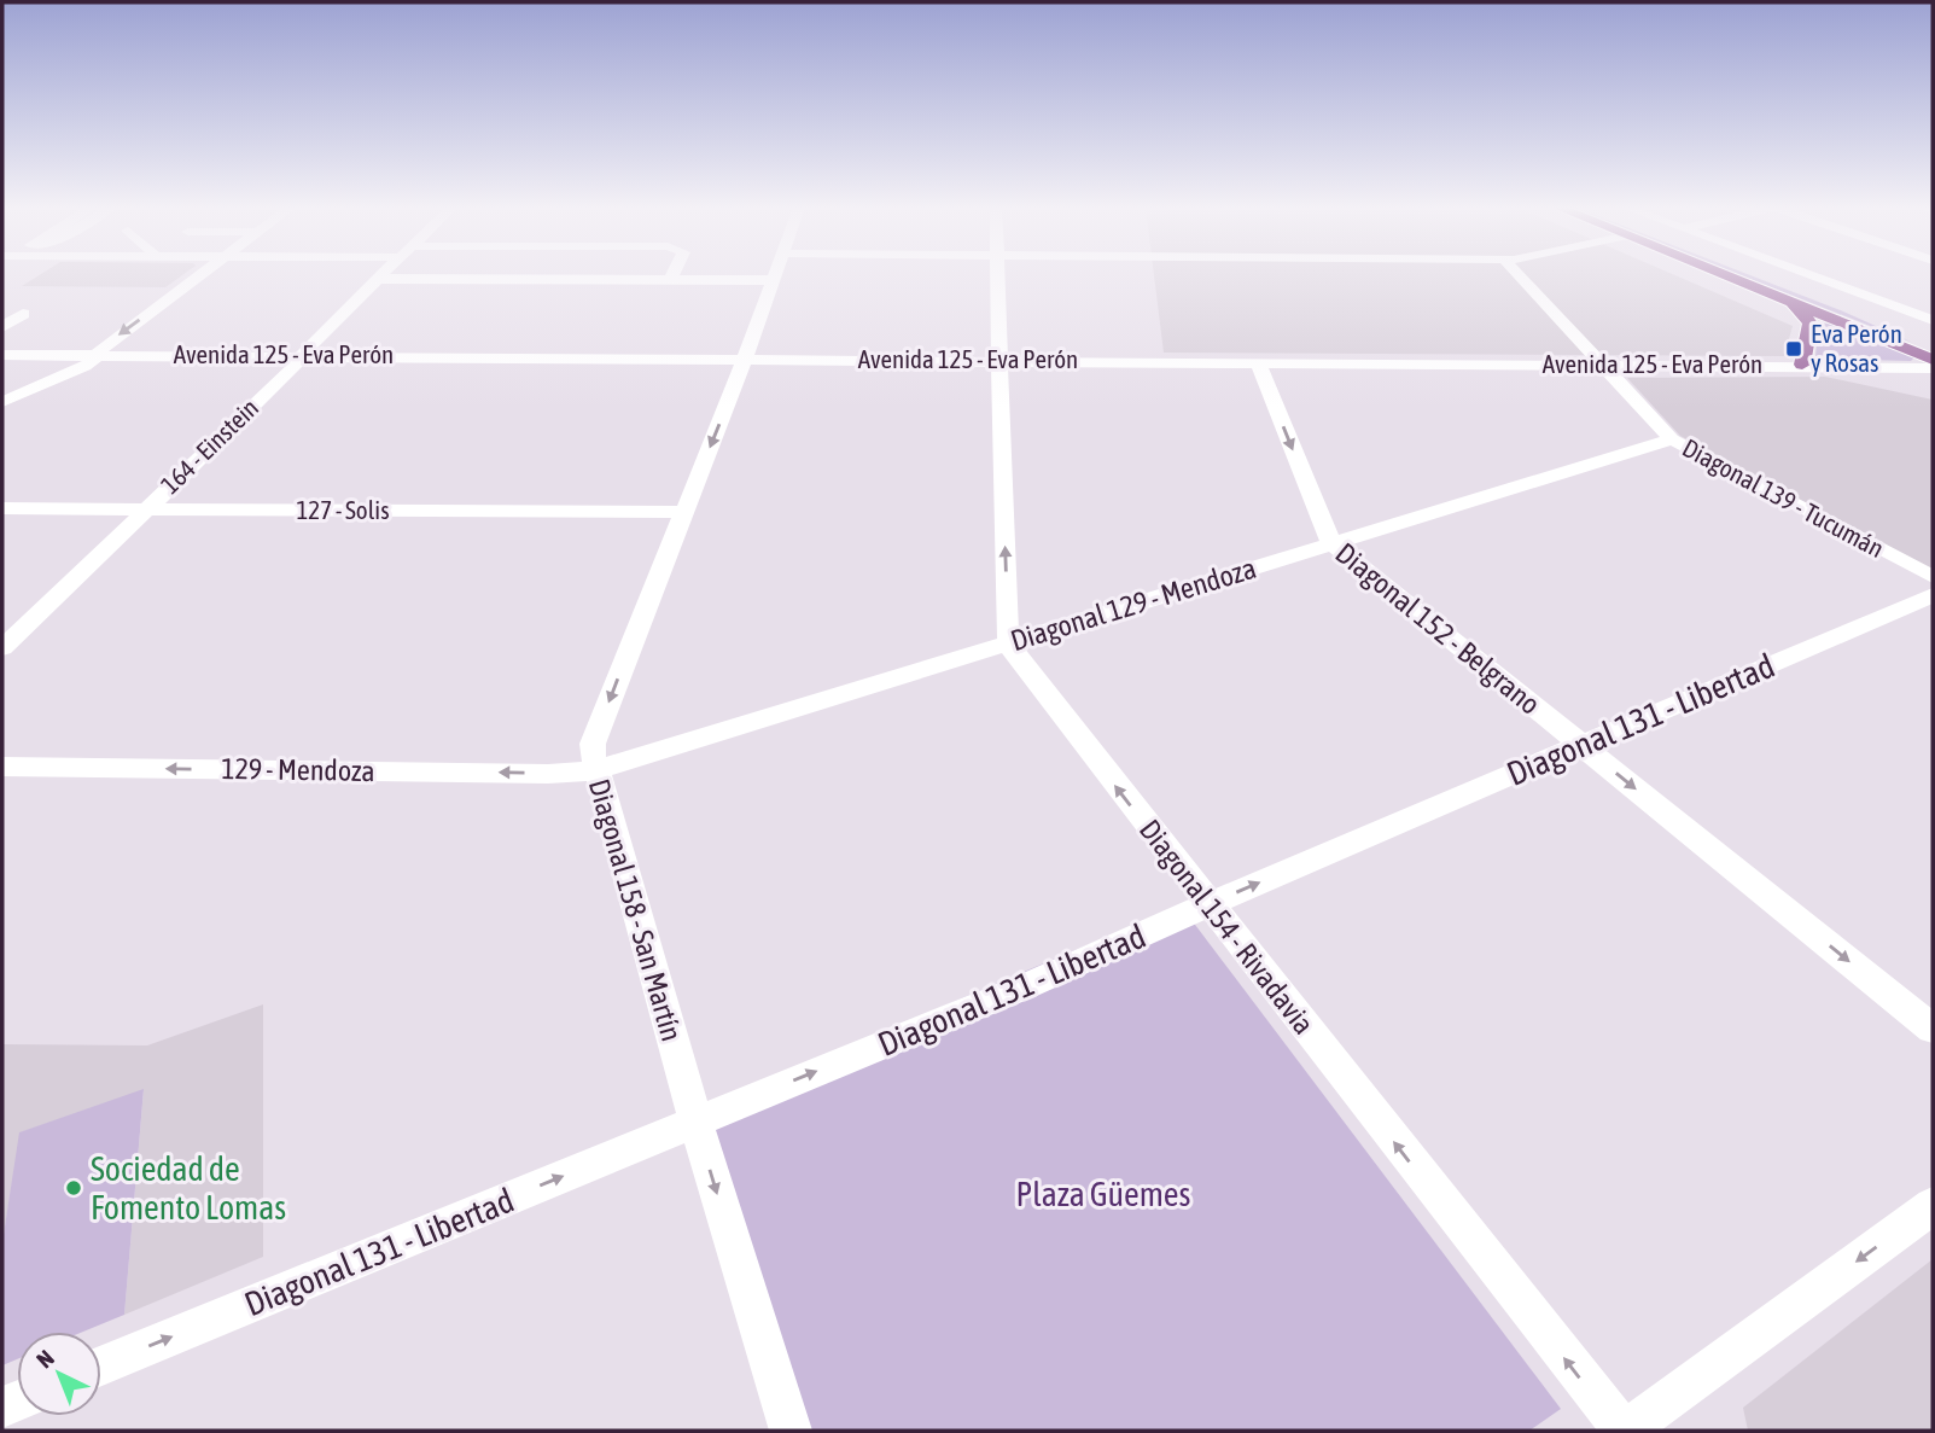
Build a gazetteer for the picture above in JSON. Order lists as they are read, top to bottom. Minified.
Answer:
{"streets":{"street":["Avenida 125 - Eva Perón","164 - Einstein","Diagonal 139 - Tucumán","127 - Solis","Diagonal 129 - Mendoza","Diagonal 152 - Belgrano","Diagonal 131 - Libertad","129 - Mendoza","Diagonal 158 - San Martín","Diagonal 154 - Rivadavia"]},"crossings":[["Avenida 125 - Eva Perón","164 - Einstein"],["Avenida 125 - Eva Perón","Diagonal 139 - Tucumán"],["Avenida 125 - Eva Perón","Diagonal 152 - Belgrano"],["Avenida 125 - Eva Perón","Diagonal 158 - San Martín"],["164 - Einstein","127 - Solis"],["Diagonal 139 - Tucumán","Diagonal 129 - Mendoza"],["127 - Solis","Diagonal 158 - San Martín"],["Diagonal 129 - Mendoza","Diagonal 152 - Belgrano"],["Diagonal 129 - Mendoza","129 - Mendoza"],["Diagonal 129 - Mendoza","Diagonal 158 - San Martín"],["Diagonal 129 - Mendoza","Diagonal 154 - Rivadavia"],["Diagonal 152 - Belgrano","Diagonal 131 - Libertad"],["Diagonal 131 - Libertad","Diagonal 158 - San Martín"],["Diagonal 131 - Libertad","Diagonal 154 - Rivadavia"],["129 - Mendoza","Diagonal 158 - San Martín"]],"one_way":["Diagonal 152 - Belgrano","Diagonal 131 - Libertad","129 - Mendoza","Diagonal 158 - San Martín","Diagonal 154 - Rivadavia"],"parks":["Plaza Güemes"],"places":{"transit":["Eva Perón y Rosas"],"other":["Sociedad de Fomento Lomas"]},"north":"top left"}
